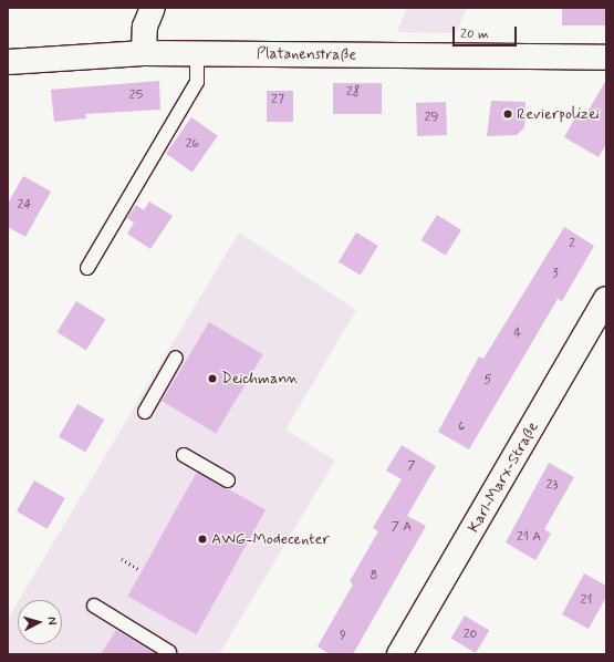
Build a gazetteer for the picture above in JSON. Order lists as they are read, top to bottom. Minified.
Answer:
{"streets":{"street":["Platanenstraße","Karl-Marx-Straße"]},"places":["Revierpolizei","Deichmann","AWG-Modecenter"],"house_numbers":["28","25","27","29","26","24","2","3","4","5","6","7","23","7 A","21 A","8","21","20","9"],"scale_bar":"20 m","north":"right"}
